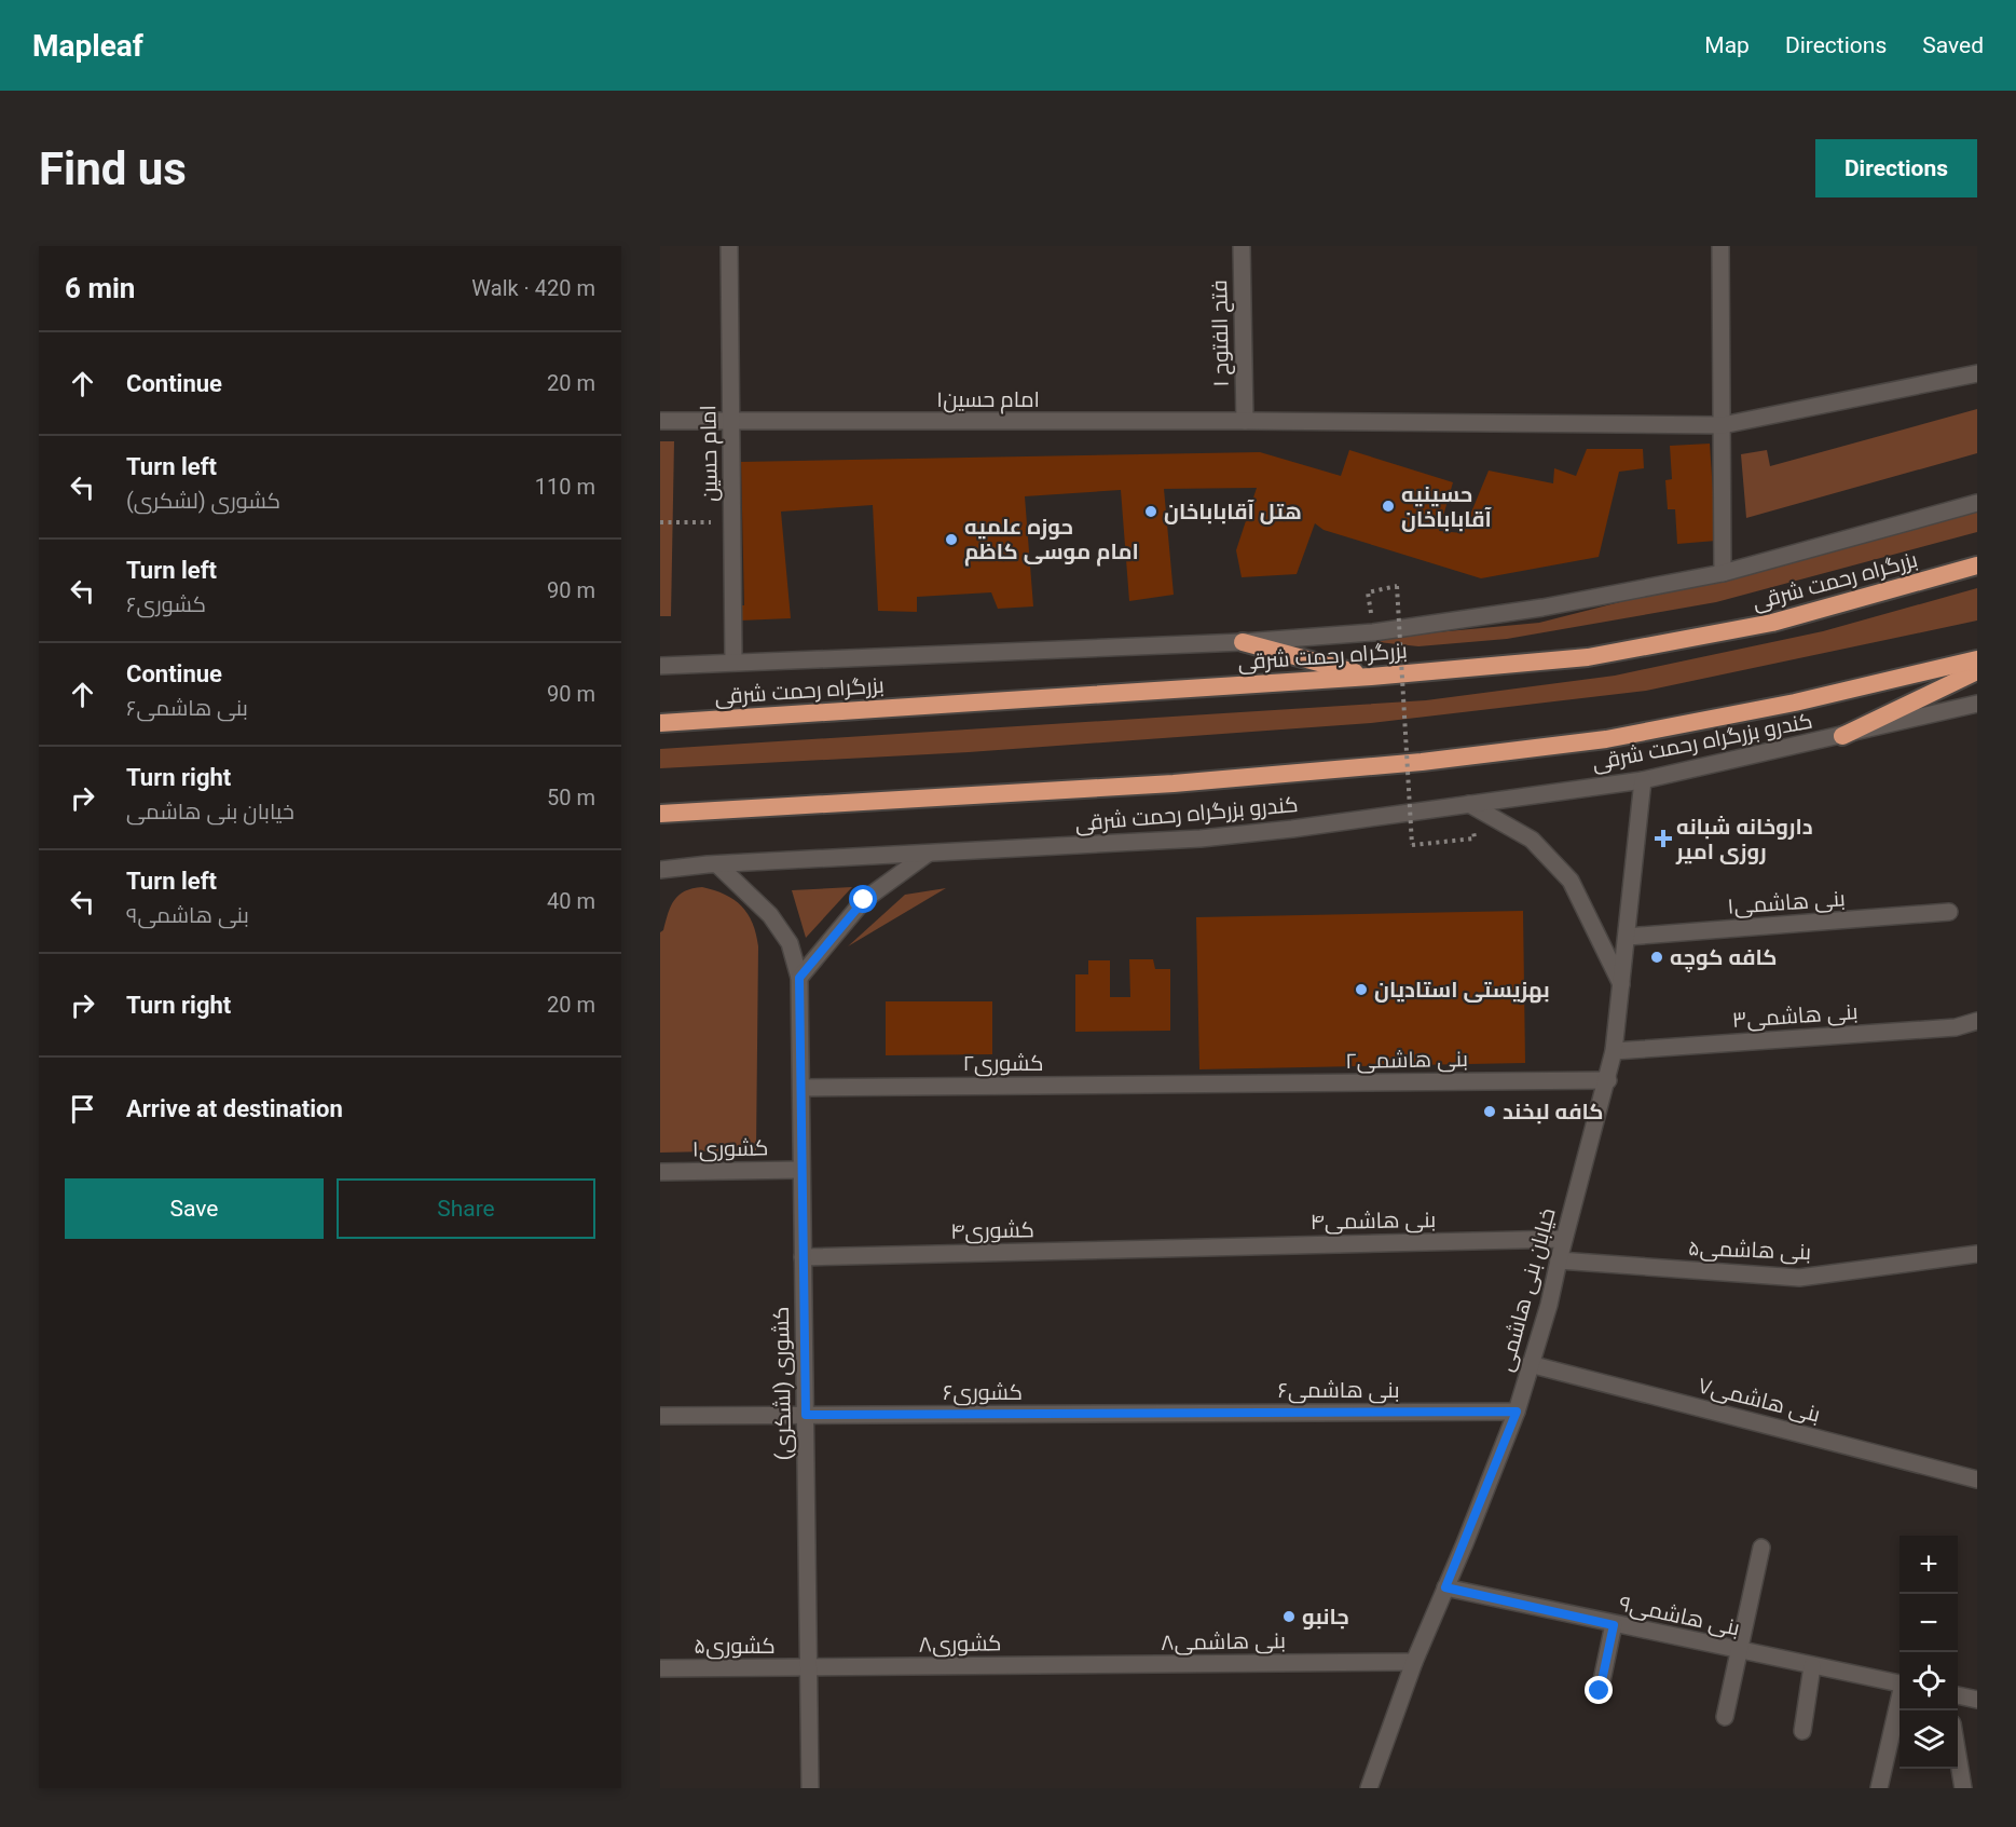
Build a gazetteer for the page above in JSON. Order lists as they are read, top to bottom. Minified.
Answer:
{"streets":{"highway":["بزرگراه رحمت شرقی"],"street":["فتح الفتوح ۱","امام حسین۱","امام حسین","کندرو بزرگراه رحمت شرقی","بنی هاشمی۱","بنی هاشمی۳","۲بنی هاشمی","کشوری۲","۱کشوری","۴بنی هاشمی","کشوری۴","بنی هاشمی۵","خیابان بنی هاشمی","کشوری (لشکری)","۶بنی هاشمی","کشوری۶","بنی هاشمی۷","بنی هاشمی۹","۸بنی هاشمی","۸کشوری","۵کشوری"]},"crossings":[["فتح الفتوح ۱","امام حسین۱"],["امام حسین۱","امام حسین"],["کندرو بزرگراه رحمت شرقی","خیابان بنی هاشمی"],["کندرو بزرگراه رحمت شرقی","کشوری (لشکری)"],["بنی هاشمی۱","خیابان بنی هاشمی"],["بنی هاشمی۳","خیابان بنی هاشمی"],["۲بنی هاشمی","کشوری۲"],["۲بنی هاشمی","خیابان بنی هاشمی"],["کشوری۲","کشوری (لشکری)"],["۱کشوری","کشوری (لشکری)"],["۴بنی هاشمی","کشوری۴"],["۴بنی هاشمی","خیابان بنی هاشمی"],["کشوری۴","کشوری (لشکری)"],["بنی هاشمی۵","خیابان بنی هاشمی"],["خیابان بنی هاشمی","۶بنی هاشمی"],["خیابان بنی هاشمی","بنی هاشمی۷"],["خیابان بنی هاشمی","بنی هاشمی۹"],["خیابان بنی هاشمی","۸بنی هاشمی"],["کشوری (لشکری)","کشوری۶"],["کشوری (لشکری)","۸کشوری"],["کشوری (لشکری)","۵کشوری"],["۶بنی هاشمی","کشوری۶"],["۸بنی هاشمی","۸کشوری"],["۸کشوری","۵کشوری"]],"places":{"other":["حسینیه آقاباباخان","هتل آقاباباخان","حوزه علمیه امام موسی کاظم","کافه کوچه","بهزیستی استادیان","کافه لبخند","جانبو"],"health":["داروخانه شبانه روزی امیر"]},"page":{"header":"Mapleaf","nav":["Map","Directions","Saved"],"buttons":["Directions",["Save","Share"]],"title":"Find us","heading":["6 min","Walk · 420 m"],"list":[["Continue","20 m"],["Turn left","کشوری (لشکری)","110 m"],["Turn left","کشوری۶","90 m"],["Continue","۶بنی هاشمی","90 m"],["Turn right","خیابان بنی هاشمی","50 m"],["Turn left","بنی هاشمی۹","40 m"],["Turn right","20 m"],"Arrive at destination"],"map_buttons":["+","−"]}}
